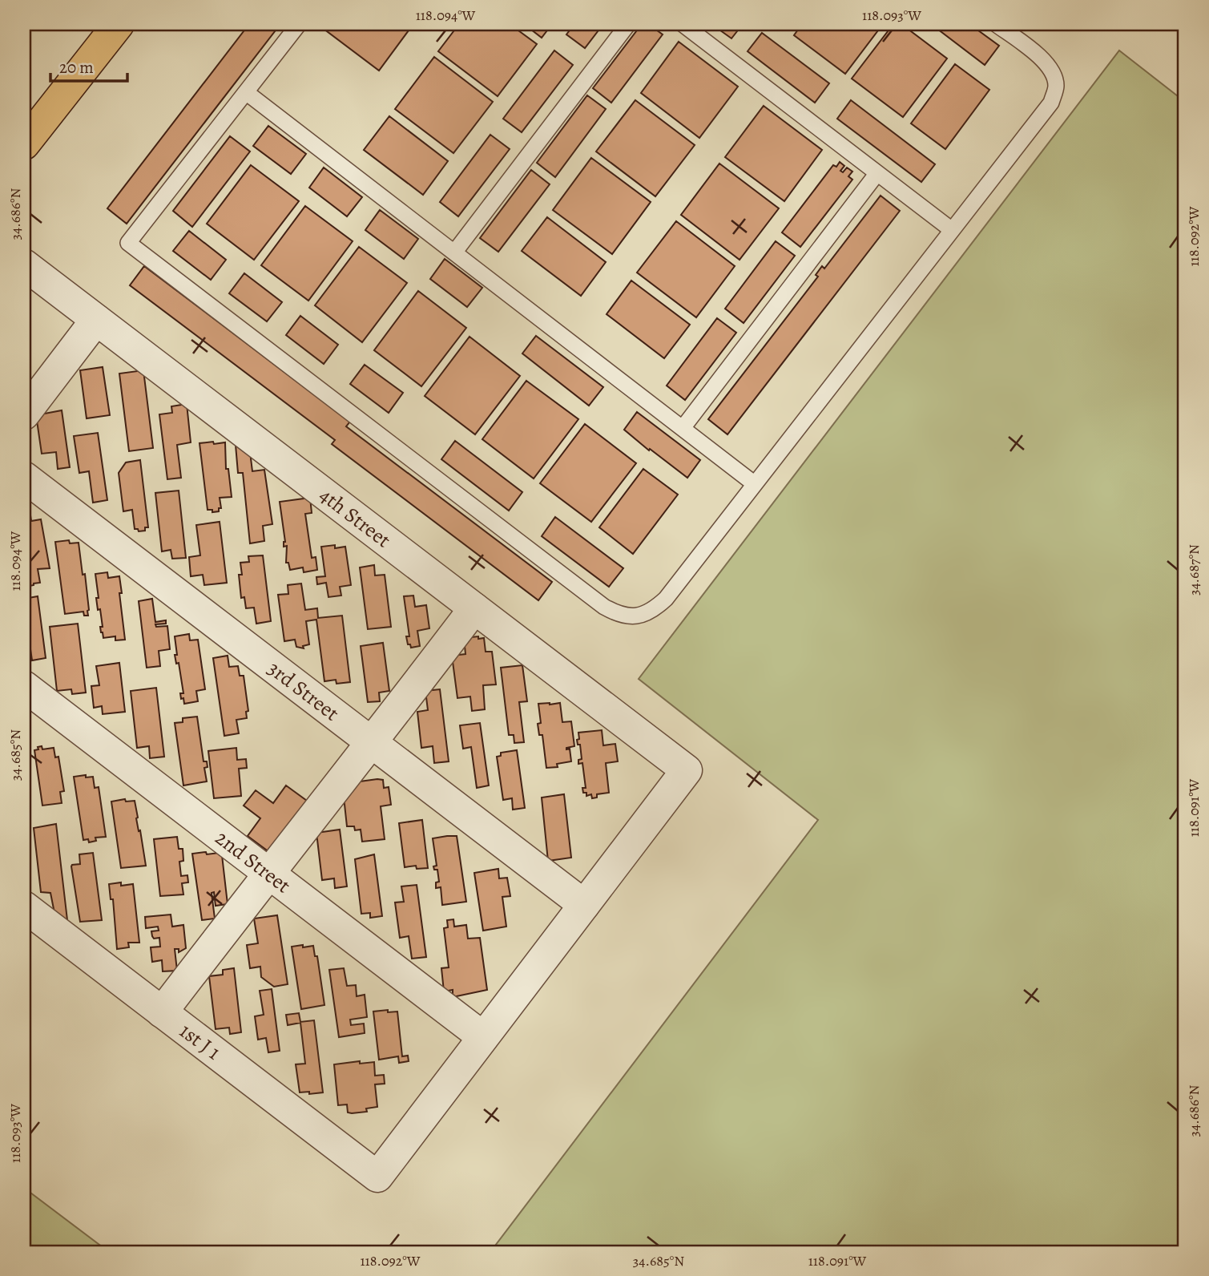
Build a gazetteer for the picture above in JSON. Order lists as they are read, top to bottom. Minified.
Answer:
{"streets":{"street":["4th Street","3rd Street","2nd Street","1st J 1"]},"crossings":[["4th Street","3rd Street"],["2nd Street","1st J 1"]],"scale_bar":"20 m","coordinates":["118.094°W","118.093°W","34.686°N","118.092°W","34.687°N","34.685°N","118.091°W"]}
